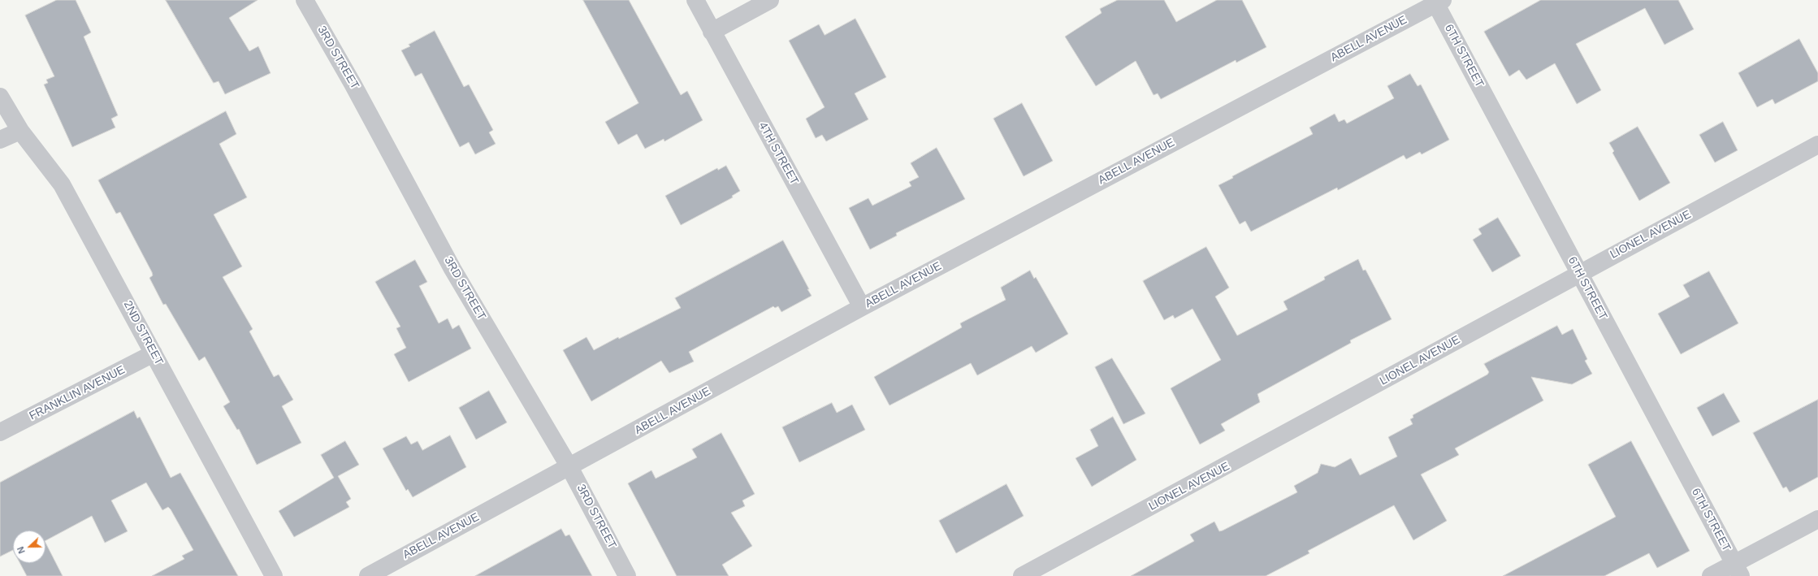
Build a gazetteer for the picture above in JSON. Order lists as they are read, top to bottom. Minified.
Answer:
{"streets":{"street":["ABELL AVENUE","6TH STREET","3RD STREET","4TH STREET","LIONEL AVENUE","2ND STREET","FRANKLIN AVENUE"]},"crossings":[["ABELL AVENUE","6TH STREET"],["ABELL AVENUE","3RD STREET"],["ABELL AVENUE","4TH STREET"],["6TH STREET","LIONEL AVENUE"],["2ND STREET","FRANKLIN AVENUE"]],"north":"left"}
